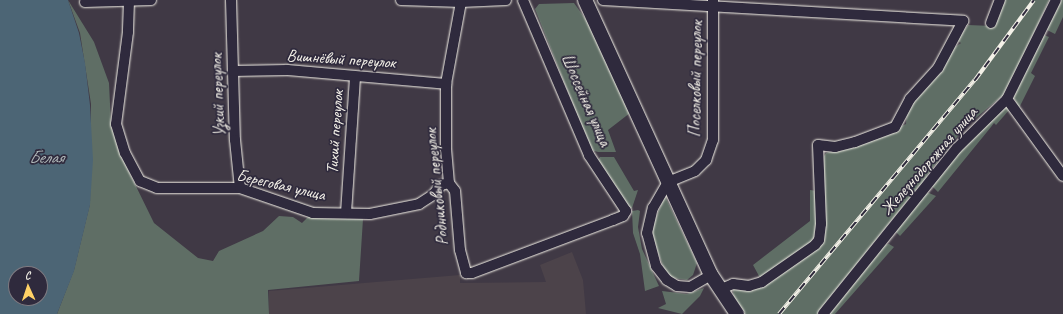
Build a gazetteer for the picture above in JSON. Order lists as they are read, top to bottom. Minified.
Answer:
{"streets":{"street":["Вишнёвый переулок","Поселковый переулок","Узкий переулок","Шоссейная улица","Тихий переулок","Железнодорожная улица","Береговая улица","Родниковый переулок"]},"crossings":[["Вишнёвый переулок","Узкий переулок"],["Вишнёвый переулок","Тихий переулок"],["Вишнёвый переулок","Родниковый переулок"],["Узкий переулок","Береговая улица"],["Шоссейная улица","Родниковый переулок"],["Тихий переулок","Береговая улица"],["Береговая улица","Родниковый переулок"]],"water":["Белая"],"north":"top"}
